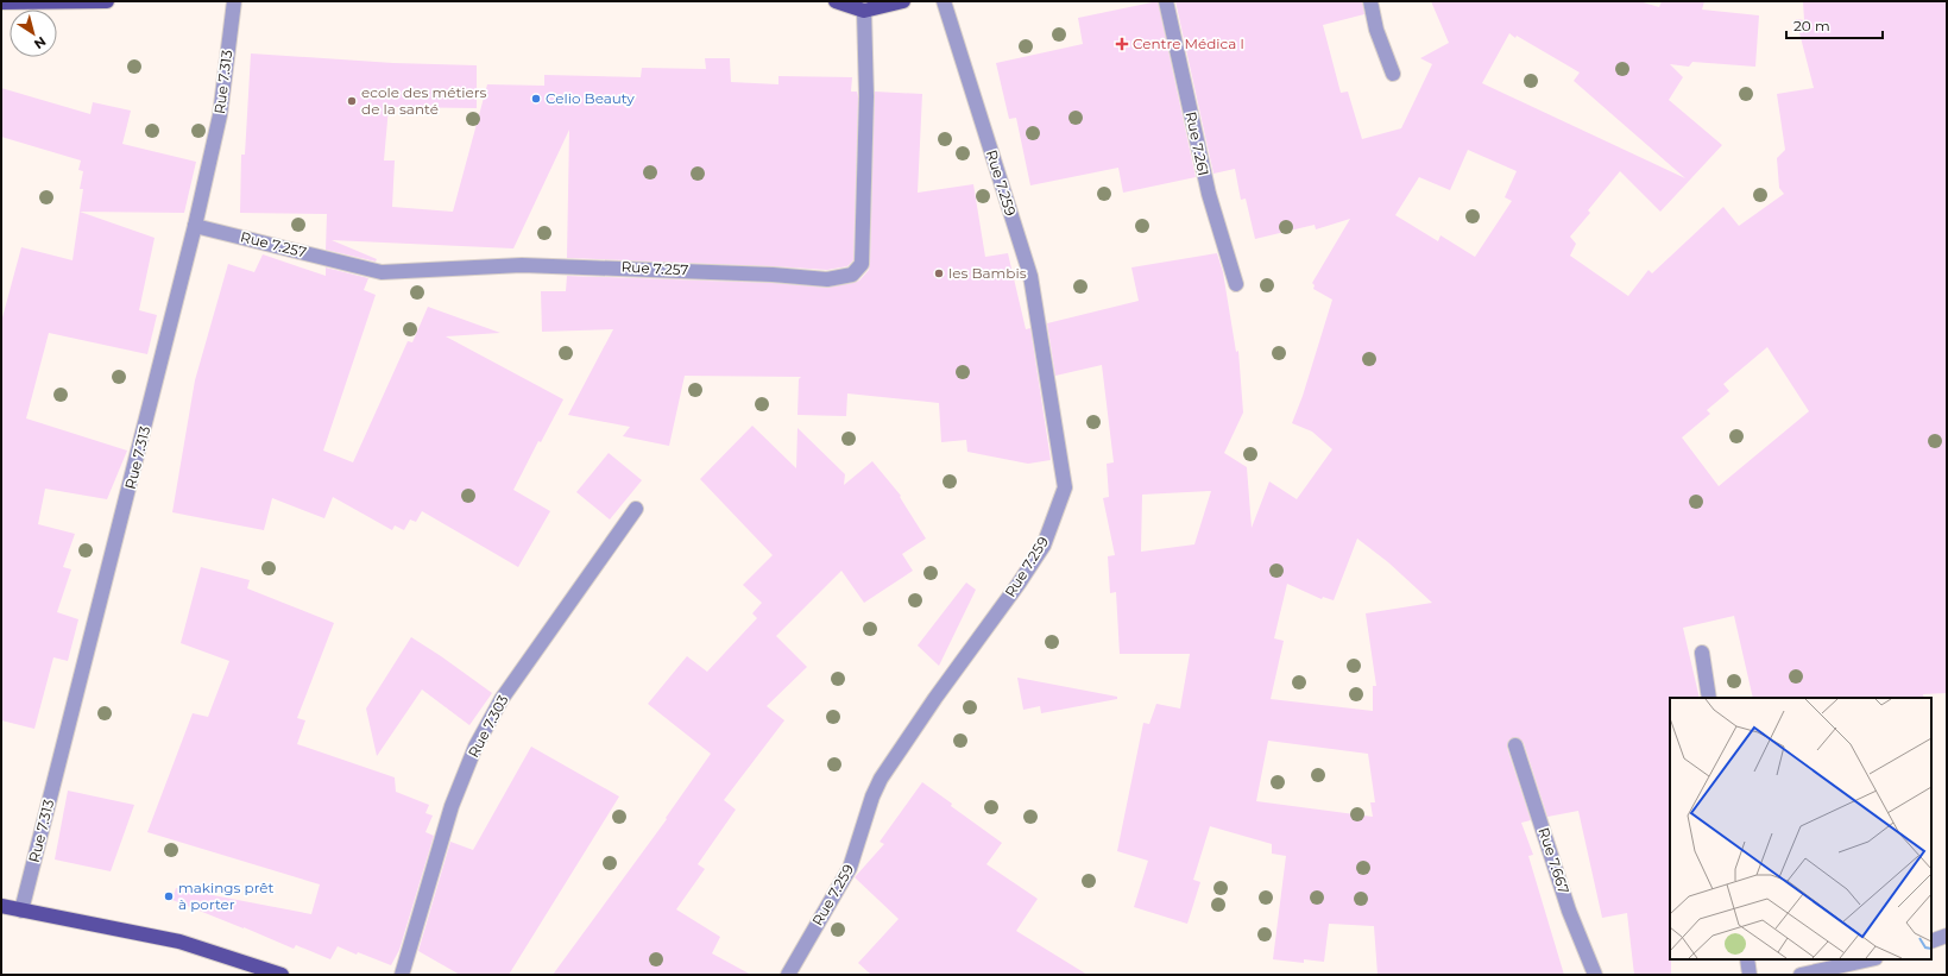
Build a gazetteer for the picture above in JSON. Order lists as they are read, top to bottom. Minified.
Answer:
{"streets":{"street":["Rue 7.313","Rue 7.261","Rue 7.259","Rue 7.257","Rue 7.303","Rue 7.667"]},"crossings":[["Rue 7.313","Rue 7.257"]],"places":{"health":["Centre Médica l"],"other":["Celio Beauty","ecole des métiers de la santé","les Bambis","makings prêt à porter"]},"scale_bar":"20 m","north":"bottom right"}
